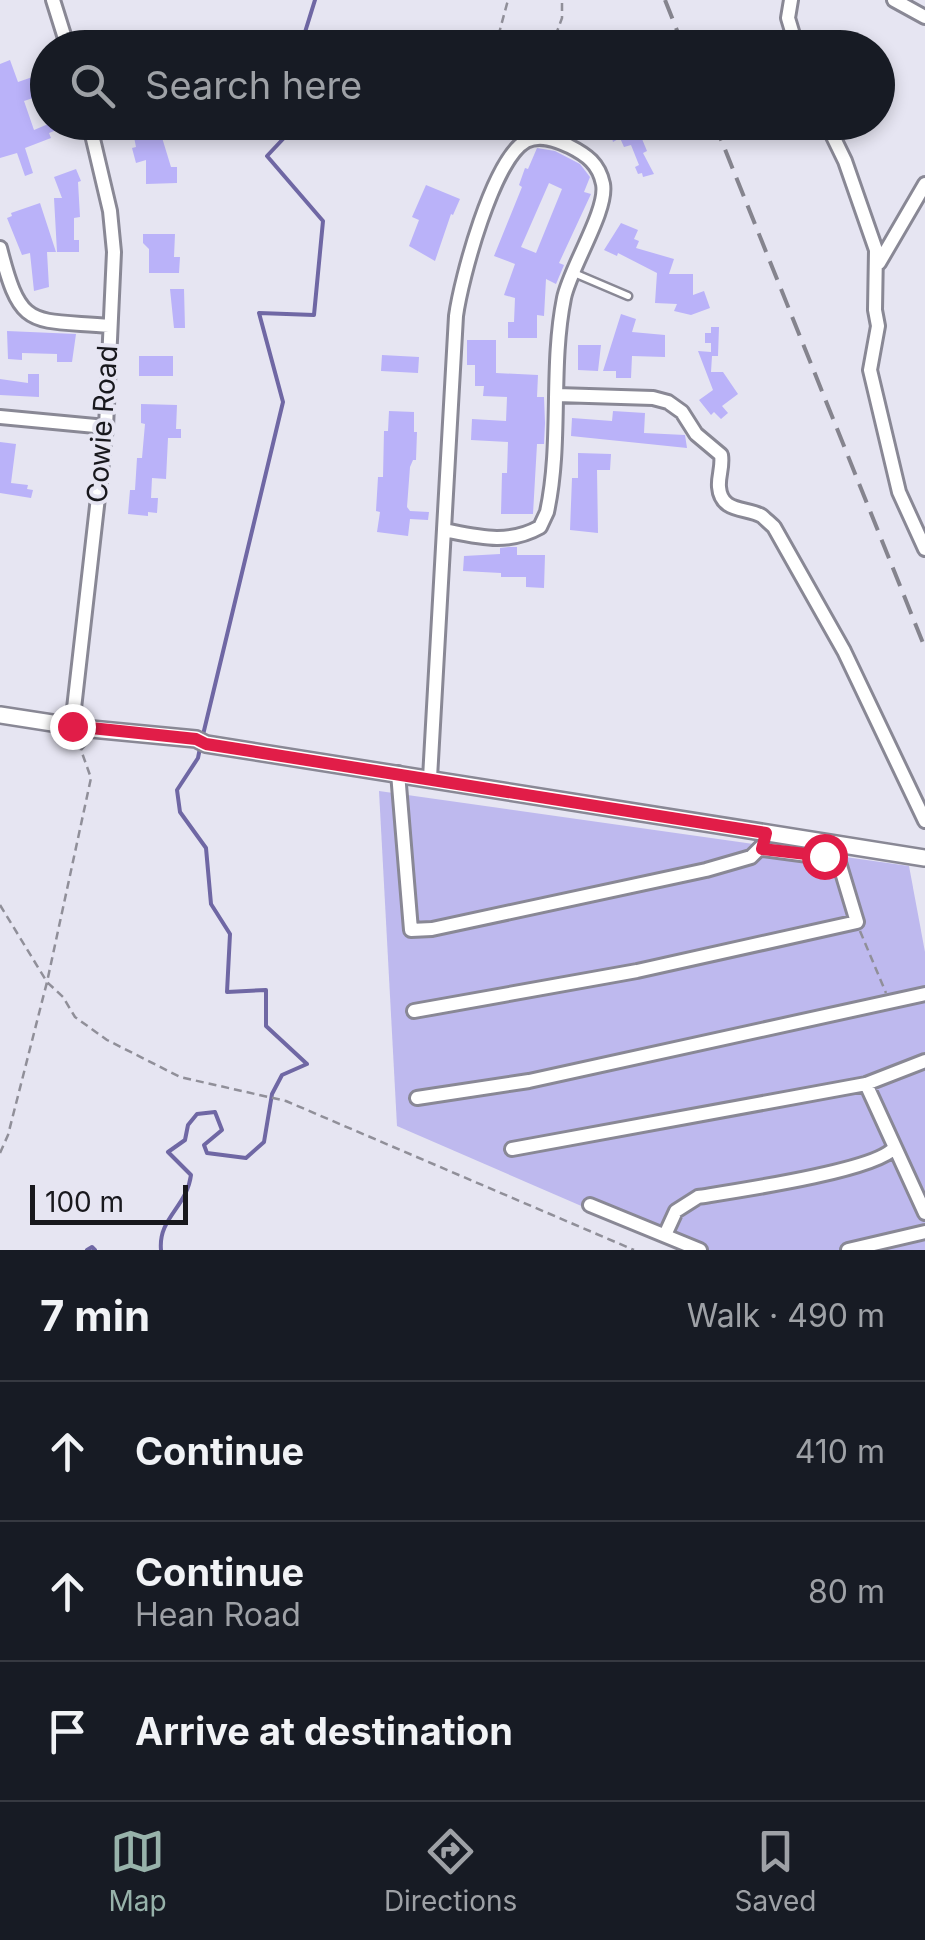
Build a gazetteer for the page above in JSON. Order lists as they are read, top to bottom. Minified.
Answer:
{"streets":{"street":["Cowie Road"]},"scale_bar":"100 m","page":{"search":"Search here","scale":"100 m","heading":["7 min","Walk · 490 m"],"list":[["Continue","410 m"],["Continue","Hean Road","80 m"],"Arrive at destination"],"nav":["Map","Directions","Saved"]}}
